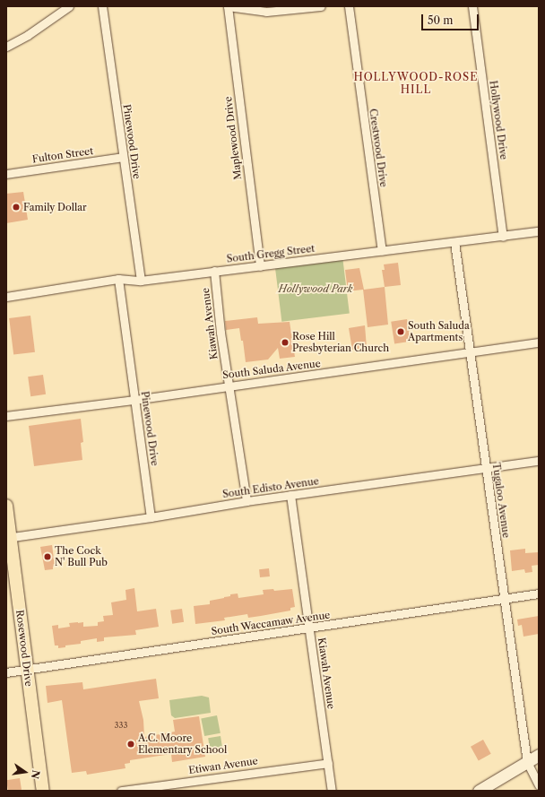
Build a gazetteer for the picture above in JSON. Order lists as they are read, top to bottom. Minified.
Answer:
{"streets":{"main road":["Rosewood Drive"],"street":["Hollywood Drive","Maplewood Drive","Pinewood Drive","Crestwood Drive","Fulton Street","South Gregg Street","Kiawah Avenue","South Saluda Avenue","South Edisto Avenue","Tugaloo Avenue","South Waccamaw Avenue","Etiwan Avenue"]},"crossings":[["Hollywood Drive","South Gregg Street"],["Maplewood Drive","South Gregg Street"],["Pinewood Drive","Fulton Street"],["Pinewood Drive","South Gregg Street"],["Pinewood Drive","South Saluda Avenue"],["Pinewood Drive","South Edisto Avenue"],["Crestwood Drive","South Gregg Street"],["South Gregg Street","Kiawah Avenue"],["South Gregg Street","Tugaloo Avenue"],["Kiawah Avenue","South Saluda Avenue"],["Kiawah Avenue","South Edisto Avenue"],["Kiawah Avenue","South Waccamaw Avenue"],["Kiawah Avenue","Etiwan Avenue"],["South Saluda Avenue","Tugaloo Avenue"],["South Edisto Avenue","Tugaloo Avenue"],["South Edisto Avenue","Rosewood Drive"],["Tugaloo Avenue","South Waccamaw Avenue"],["South Waccamaw Avenue","Rosewood Drive"]],"districts":["HOLLYWOOD-ROSE HILL"],"parks":["Hollywood Park"],"places":["Family Dollar","South Saluda Apartments","Rose Hill Presbyterian Church","The Cock N' Bull Pub","A.C. Moore Elementary School"],"house_numbers":["333"],"scale_bar":"50 m","north":"right"}
